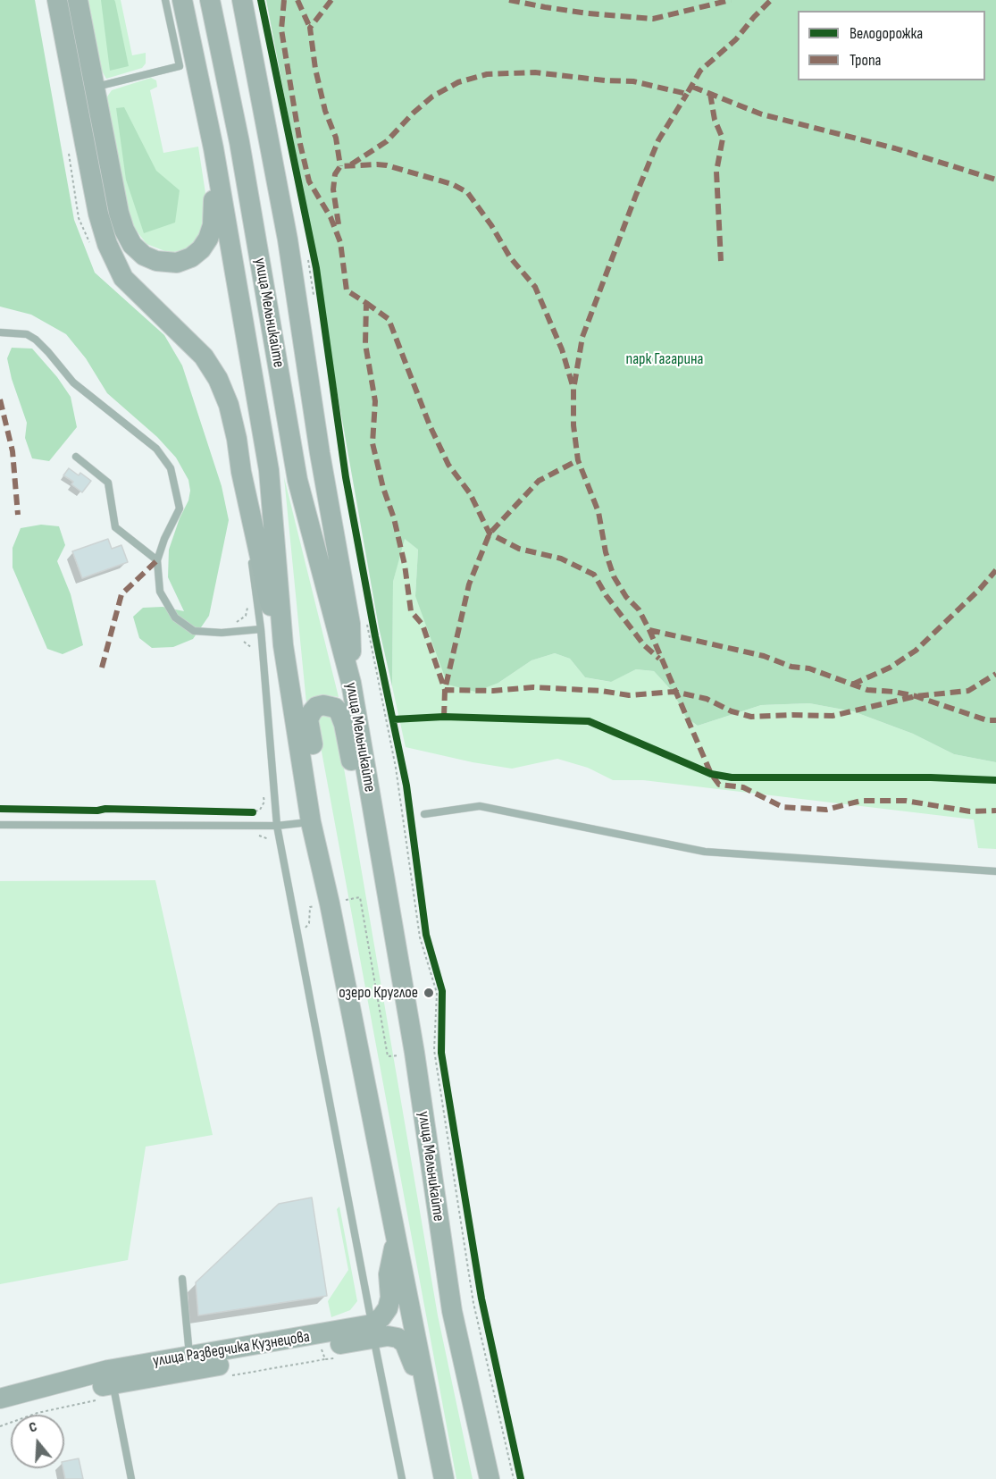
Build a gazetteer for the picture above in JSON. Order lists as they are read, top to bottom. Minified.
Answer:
{"streets":{"main road":["улица Мельникайте","улица Разведчика Кузнецова"]},"crossings":[["улица Мельникайте","улица Разведчика Кузнецова"]],"parks":["парк Гагарина"],"places":["озеро Круглое"],"legend":["Велодорожка","Тропа"],"north":"top"}
